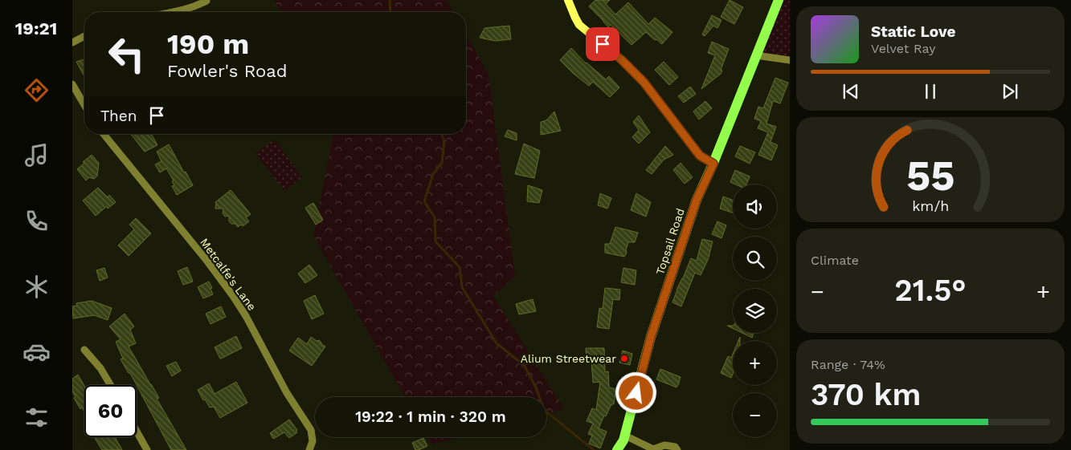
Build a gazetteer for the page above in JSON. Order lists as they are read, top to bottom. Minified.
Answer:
{"streets":{"main road":["Topsail Road"],"street":["Metcalfe's Lane"]},"places":["Alium Streetwear"],"page":{"tabs":"19:21","turn":["190 m","Fowler's Road"],"song":["Static Love","Velvet Ray"],"then":"Then","map_buttons":["+","−"],"tile":["Climate",["Range · 74%","370 km"]],"heat":["−","21.5°","+"],"limit":"60","trip":"19:22 · 1 min · 320 m","gauge":["55","km/h"]}}
